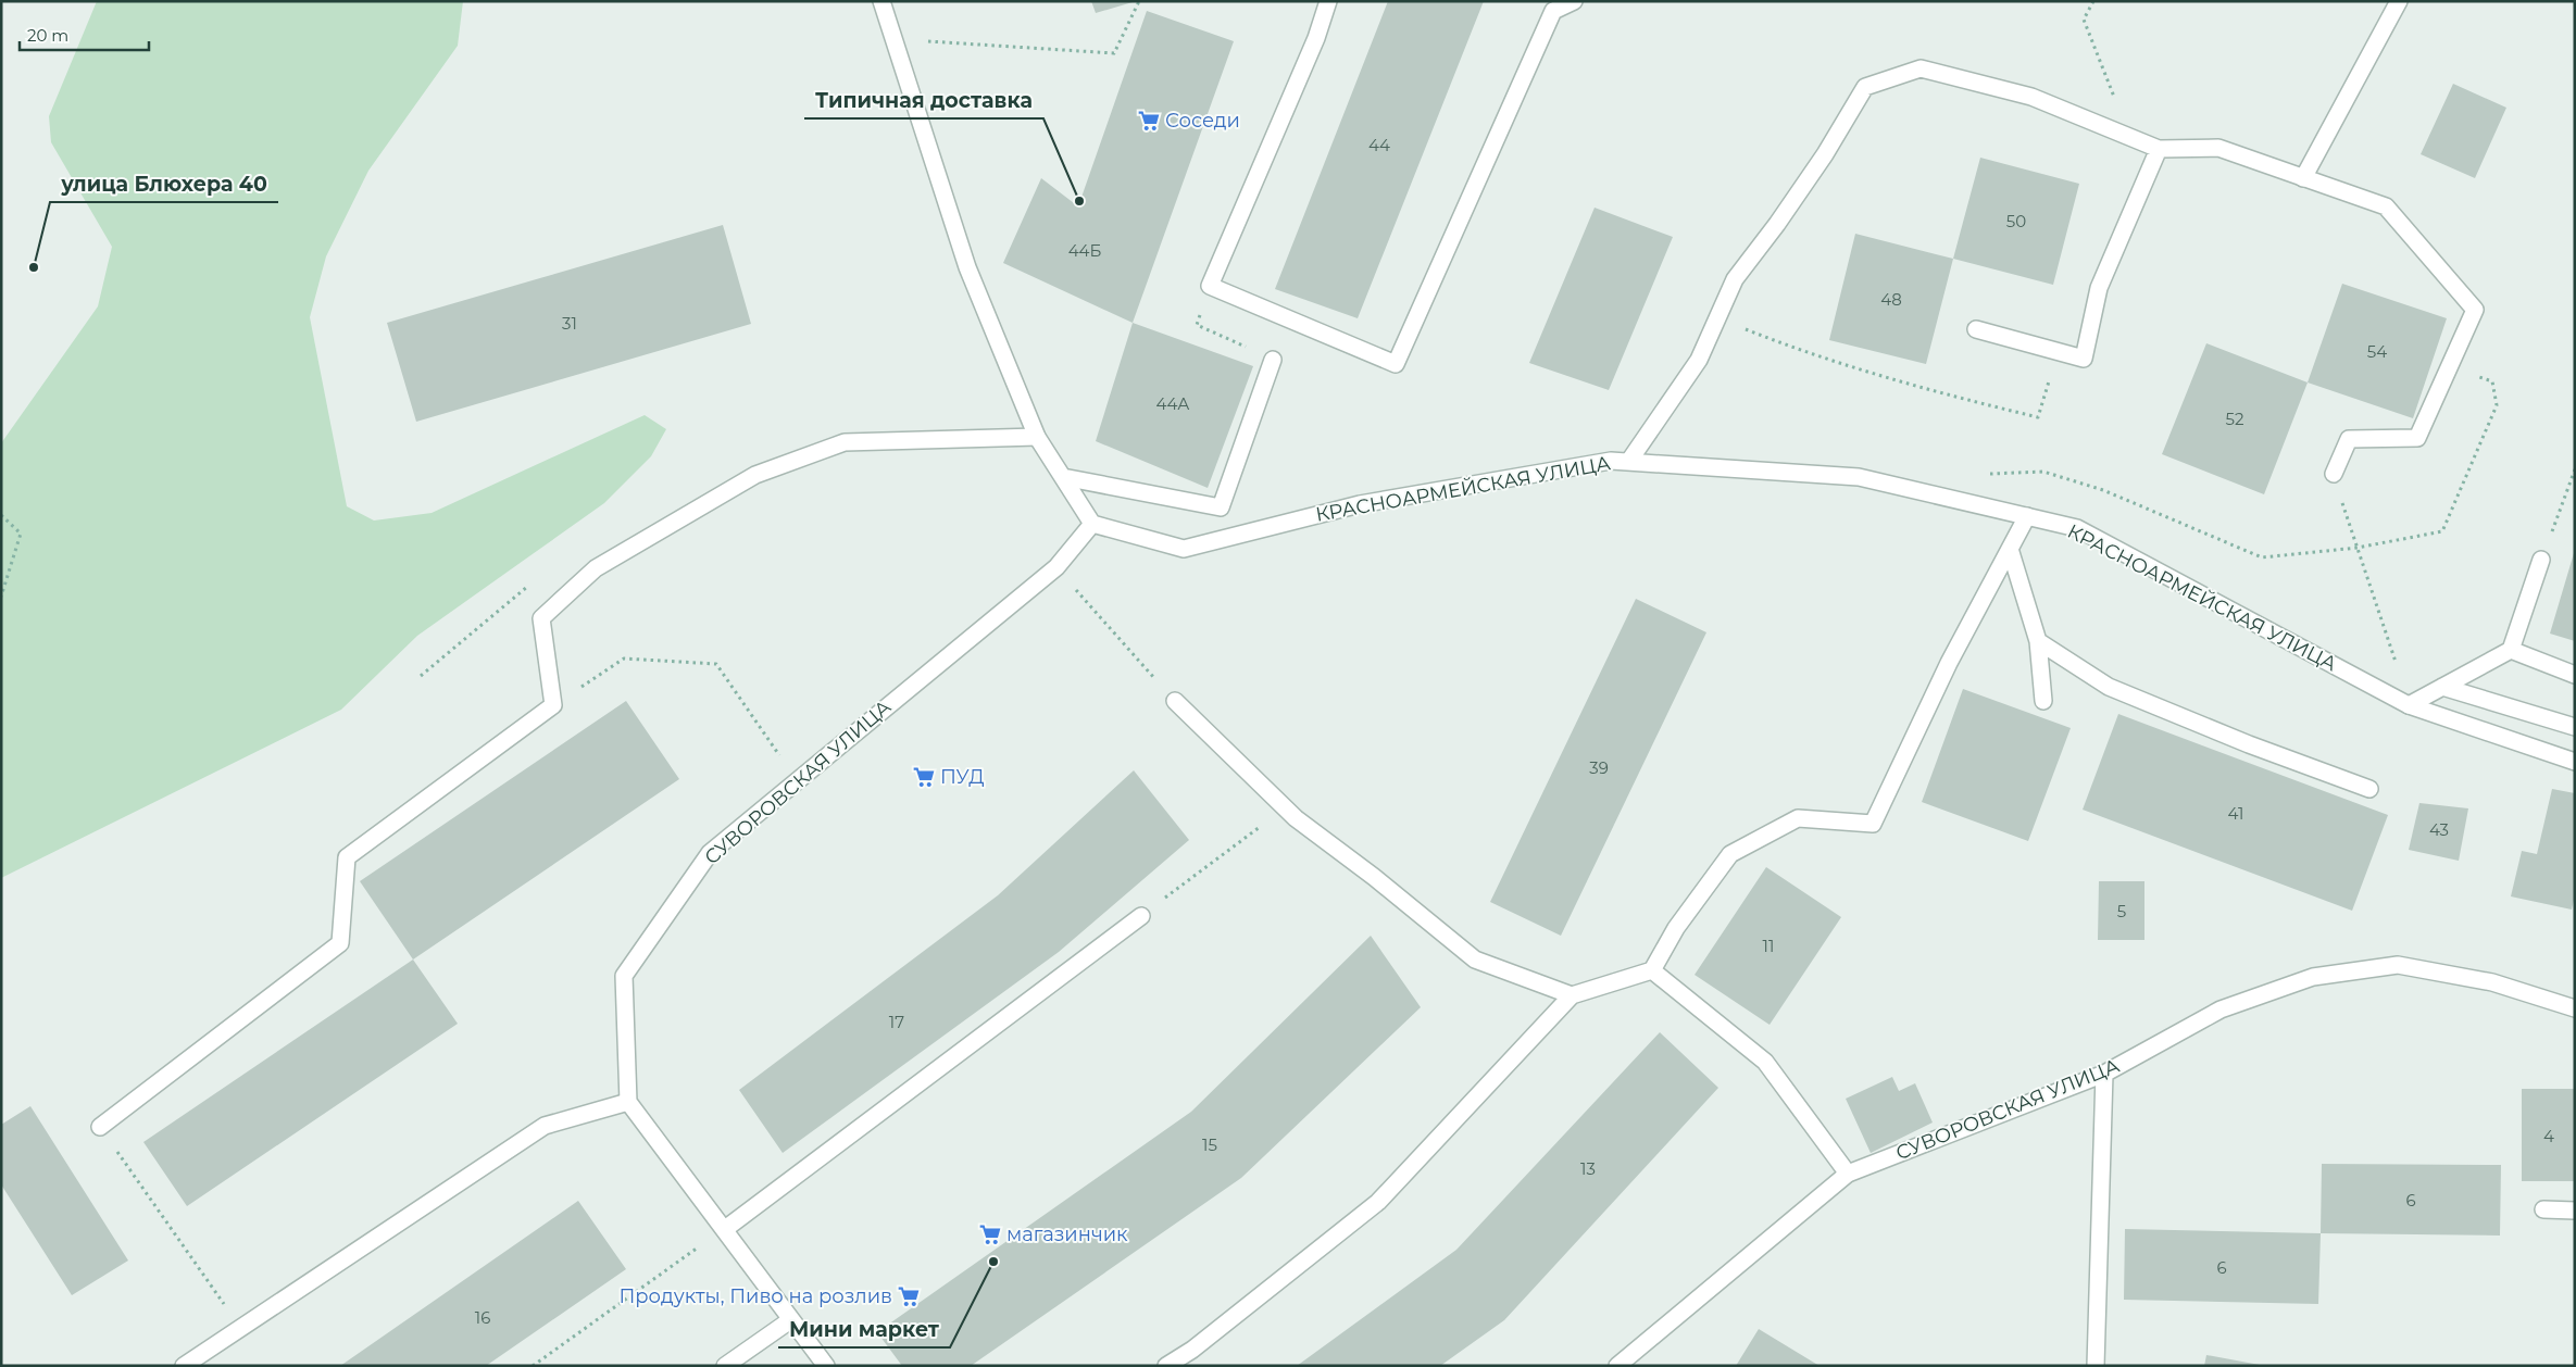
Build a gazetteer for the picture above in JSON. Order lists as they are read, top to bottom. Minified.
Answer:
{"streets":{"street":["КРАСНОАРМЕЙСКАЯ УЛИЦА","СУВОРОВСКАЯ УЛИЦА"]},"crossings":[["КРАСНОАРМЕЙСКАЯ УЛИЦА","СУВОРОВСКАЯ УЛИЦА"]],"places":{"supermarket":["Соседи","ПУД","магазинчик","Продукты, Пиво на розлив"],"other":["Типичная доставка","улица Блюхера 40","Мини маркет"]},"house_numbers":["44","50","44Б","48","31","54","44А","52","39","41","43","5","11","17","4","15","13","6","6","16"],"scale_bar":"20 m"}
